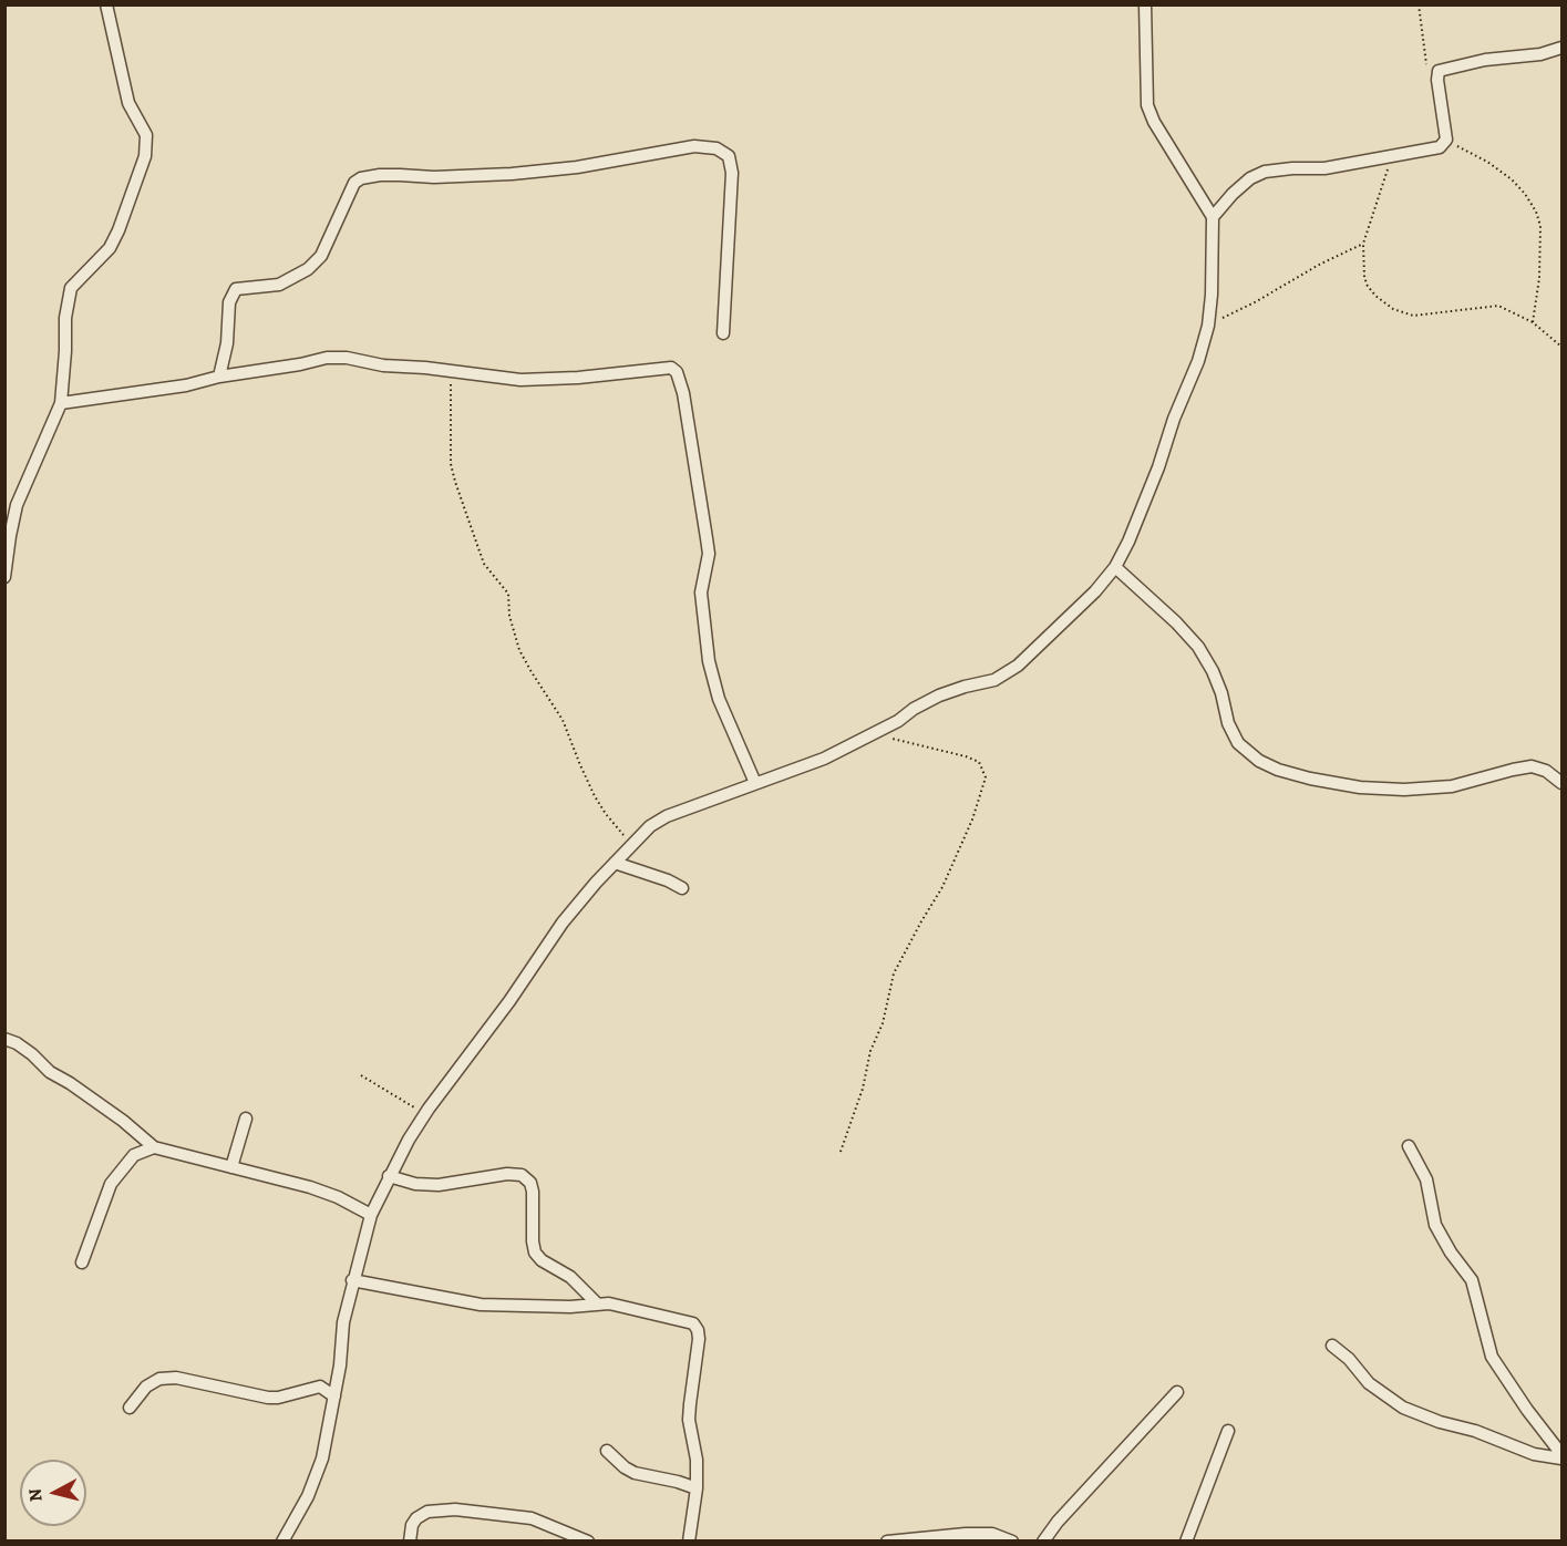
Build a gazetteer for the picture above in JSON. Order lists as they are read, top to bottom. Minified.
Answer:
{"north":"left"}
